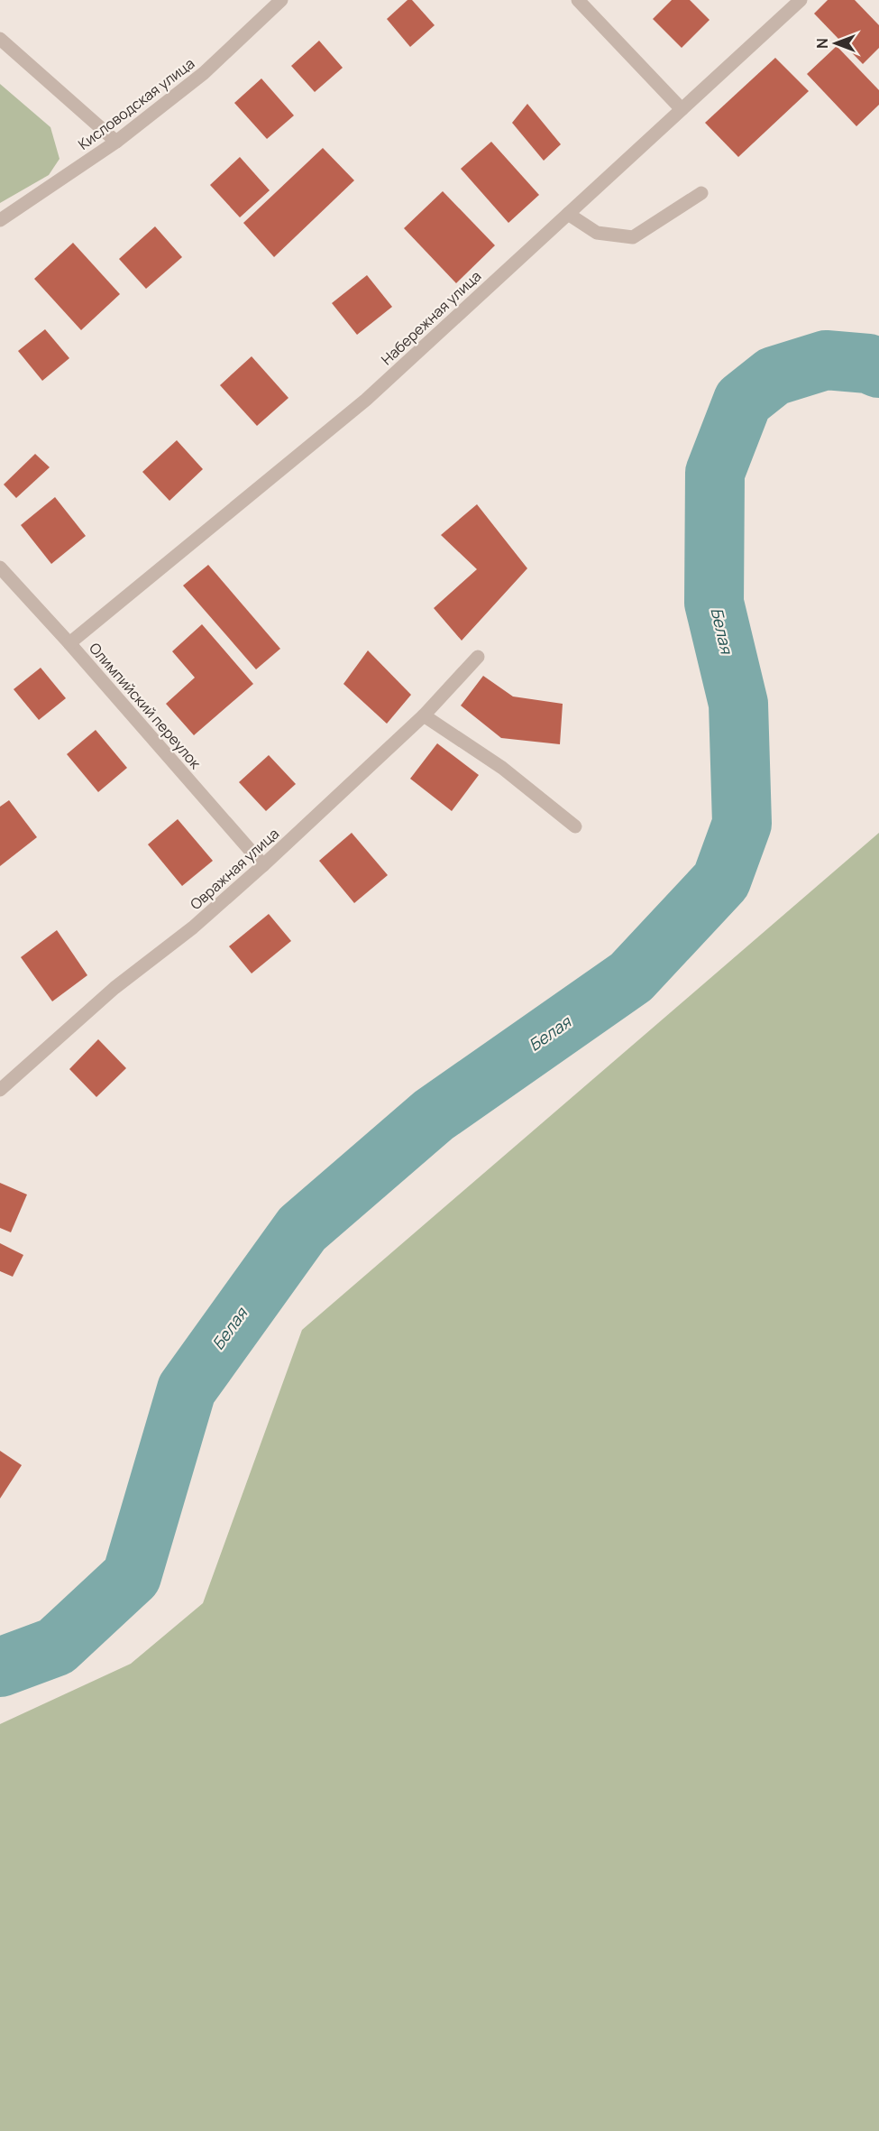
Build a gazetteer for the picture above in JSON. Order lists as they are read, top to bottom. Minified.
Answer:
{"streets":{"street":["Кисловодская улица","Набережная улица","Олимпийский переулок","Овражная улица"]},"crossings":[["Набережная улица","Олимпийский переулок"],["Олимпийский переулок","Овражная улица"]],"water":["Белая"],"north":"left"}
